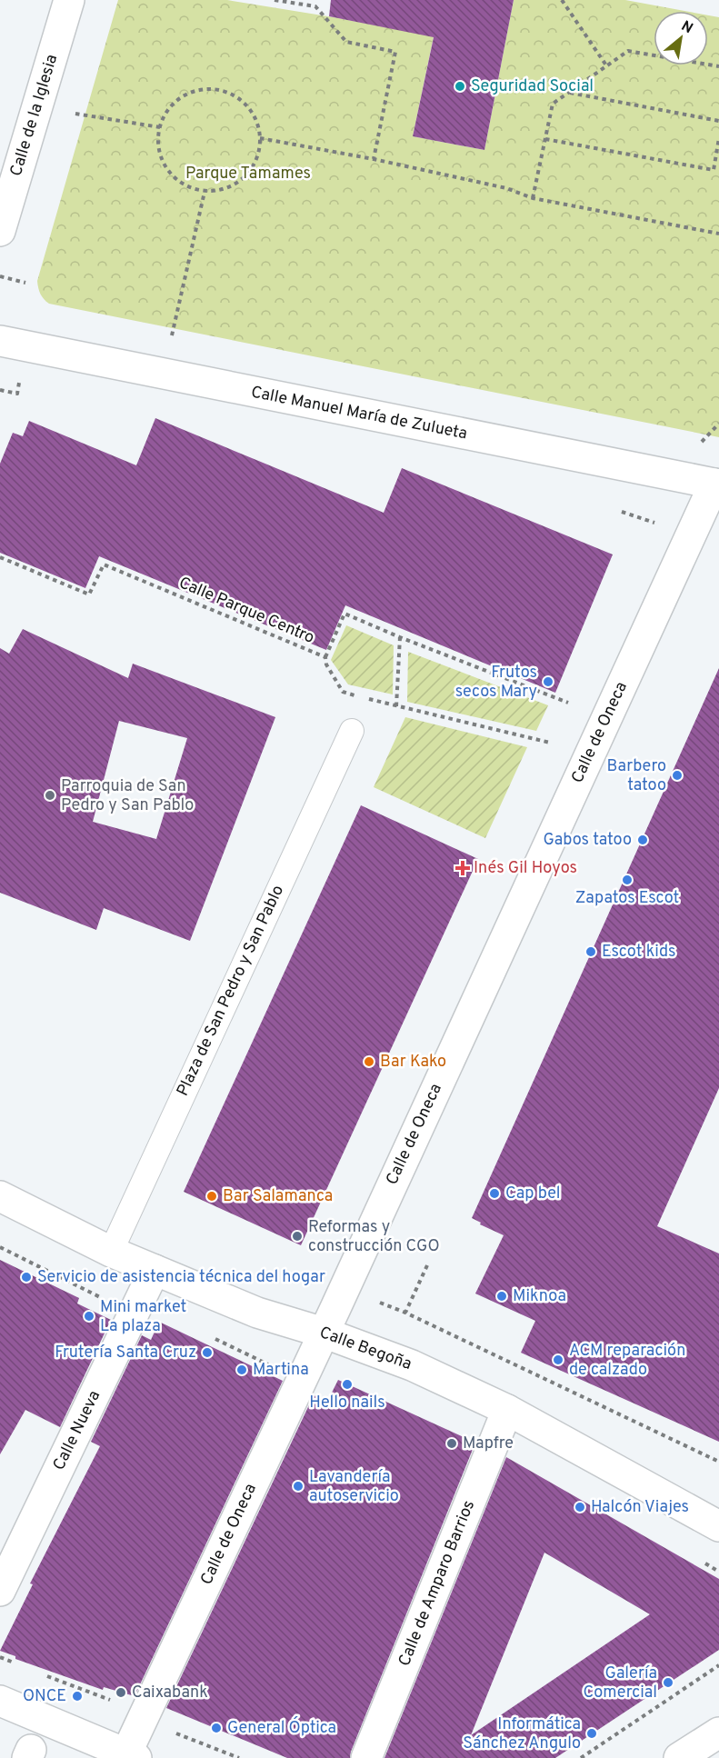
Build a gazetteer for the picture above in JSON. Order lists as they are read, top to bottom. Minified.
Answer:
{"streets":{"street":["Calle de la Iglesia","Calle Manuel María de Zulueta","Calle de Oneca","Calle Begoña","Calle Nueva","Calle de Amparo Barrios"],"lane":["Plaza de San Pedro y San Pablo"],"path":["Calle Parque Centro"]},"crossings":[["Calle Manuel María de Zulueta","Calle de Oneca"],["Calle de Oneca","Calle Begoña"],["Plaza de San Pedro y San Pablo","Calle Begoña"],["Calle Begoña","Calle Nueva"],["Calle Begoña","Calle de Amparo Barrios"]],"parks":["Parque Tamames"],"places":{"other":["Seguridad Social","Frutos secos Mary","Barbero tatoo","Parroquia de San Pedro y San Pablo","Gabos tatoo","Zapatos Escot","Escot kids","Bar Kako","Cap bel","Bar Salamanca","Reformas y construcción CGO","Servicio de asistencia técnica del hogar","Miknoa","Mini market La plaza","Frutería Santa Cruz","ACM reparación de calzado","Martina","Hello nails","Mapfre","Lavandería autoservicio","Halcón Viajes","Galería Comercial","Caixabank","ONCE","General Óptica","Informática Sánchez Angulo"],"health":["Inés Gil Hoyos"]},"north":"top right"}
